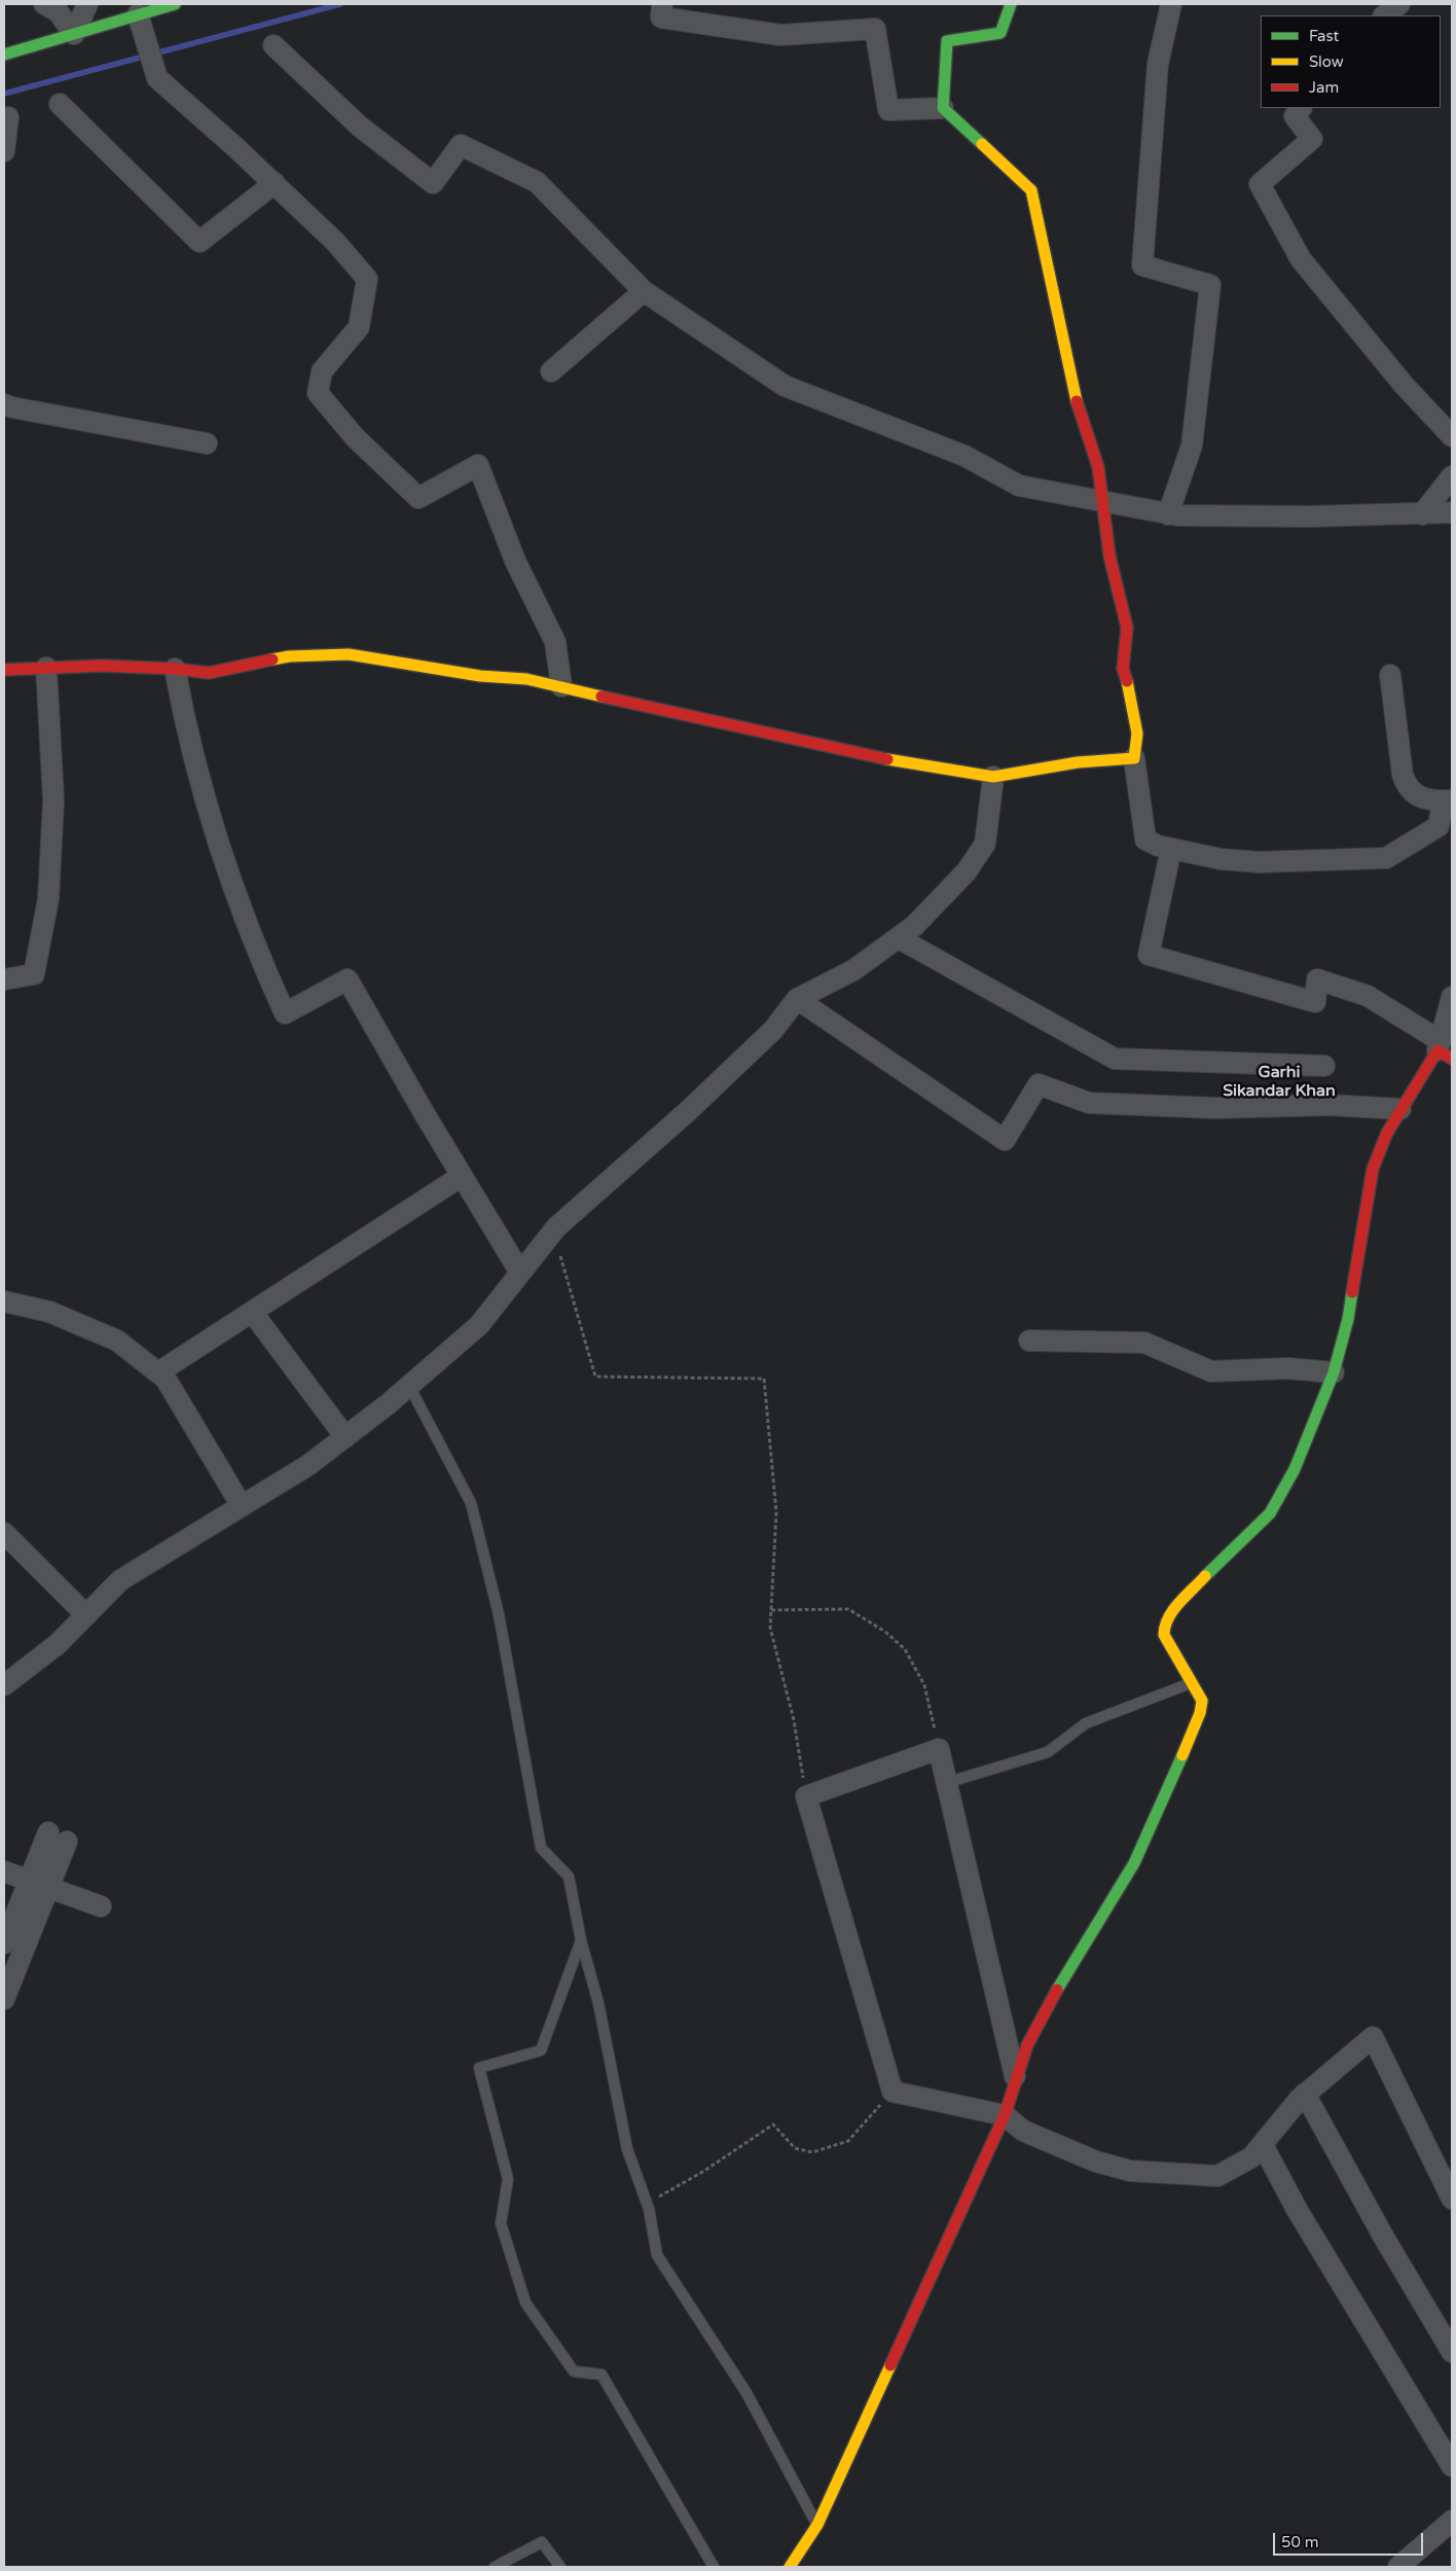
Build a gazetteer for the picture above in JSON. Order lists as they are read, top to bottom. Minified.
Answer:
{"districts":["Garhi Sikandar Khan"],"legend":["Fast","Slow","Jam"],"scale_bar":"50 m"}
